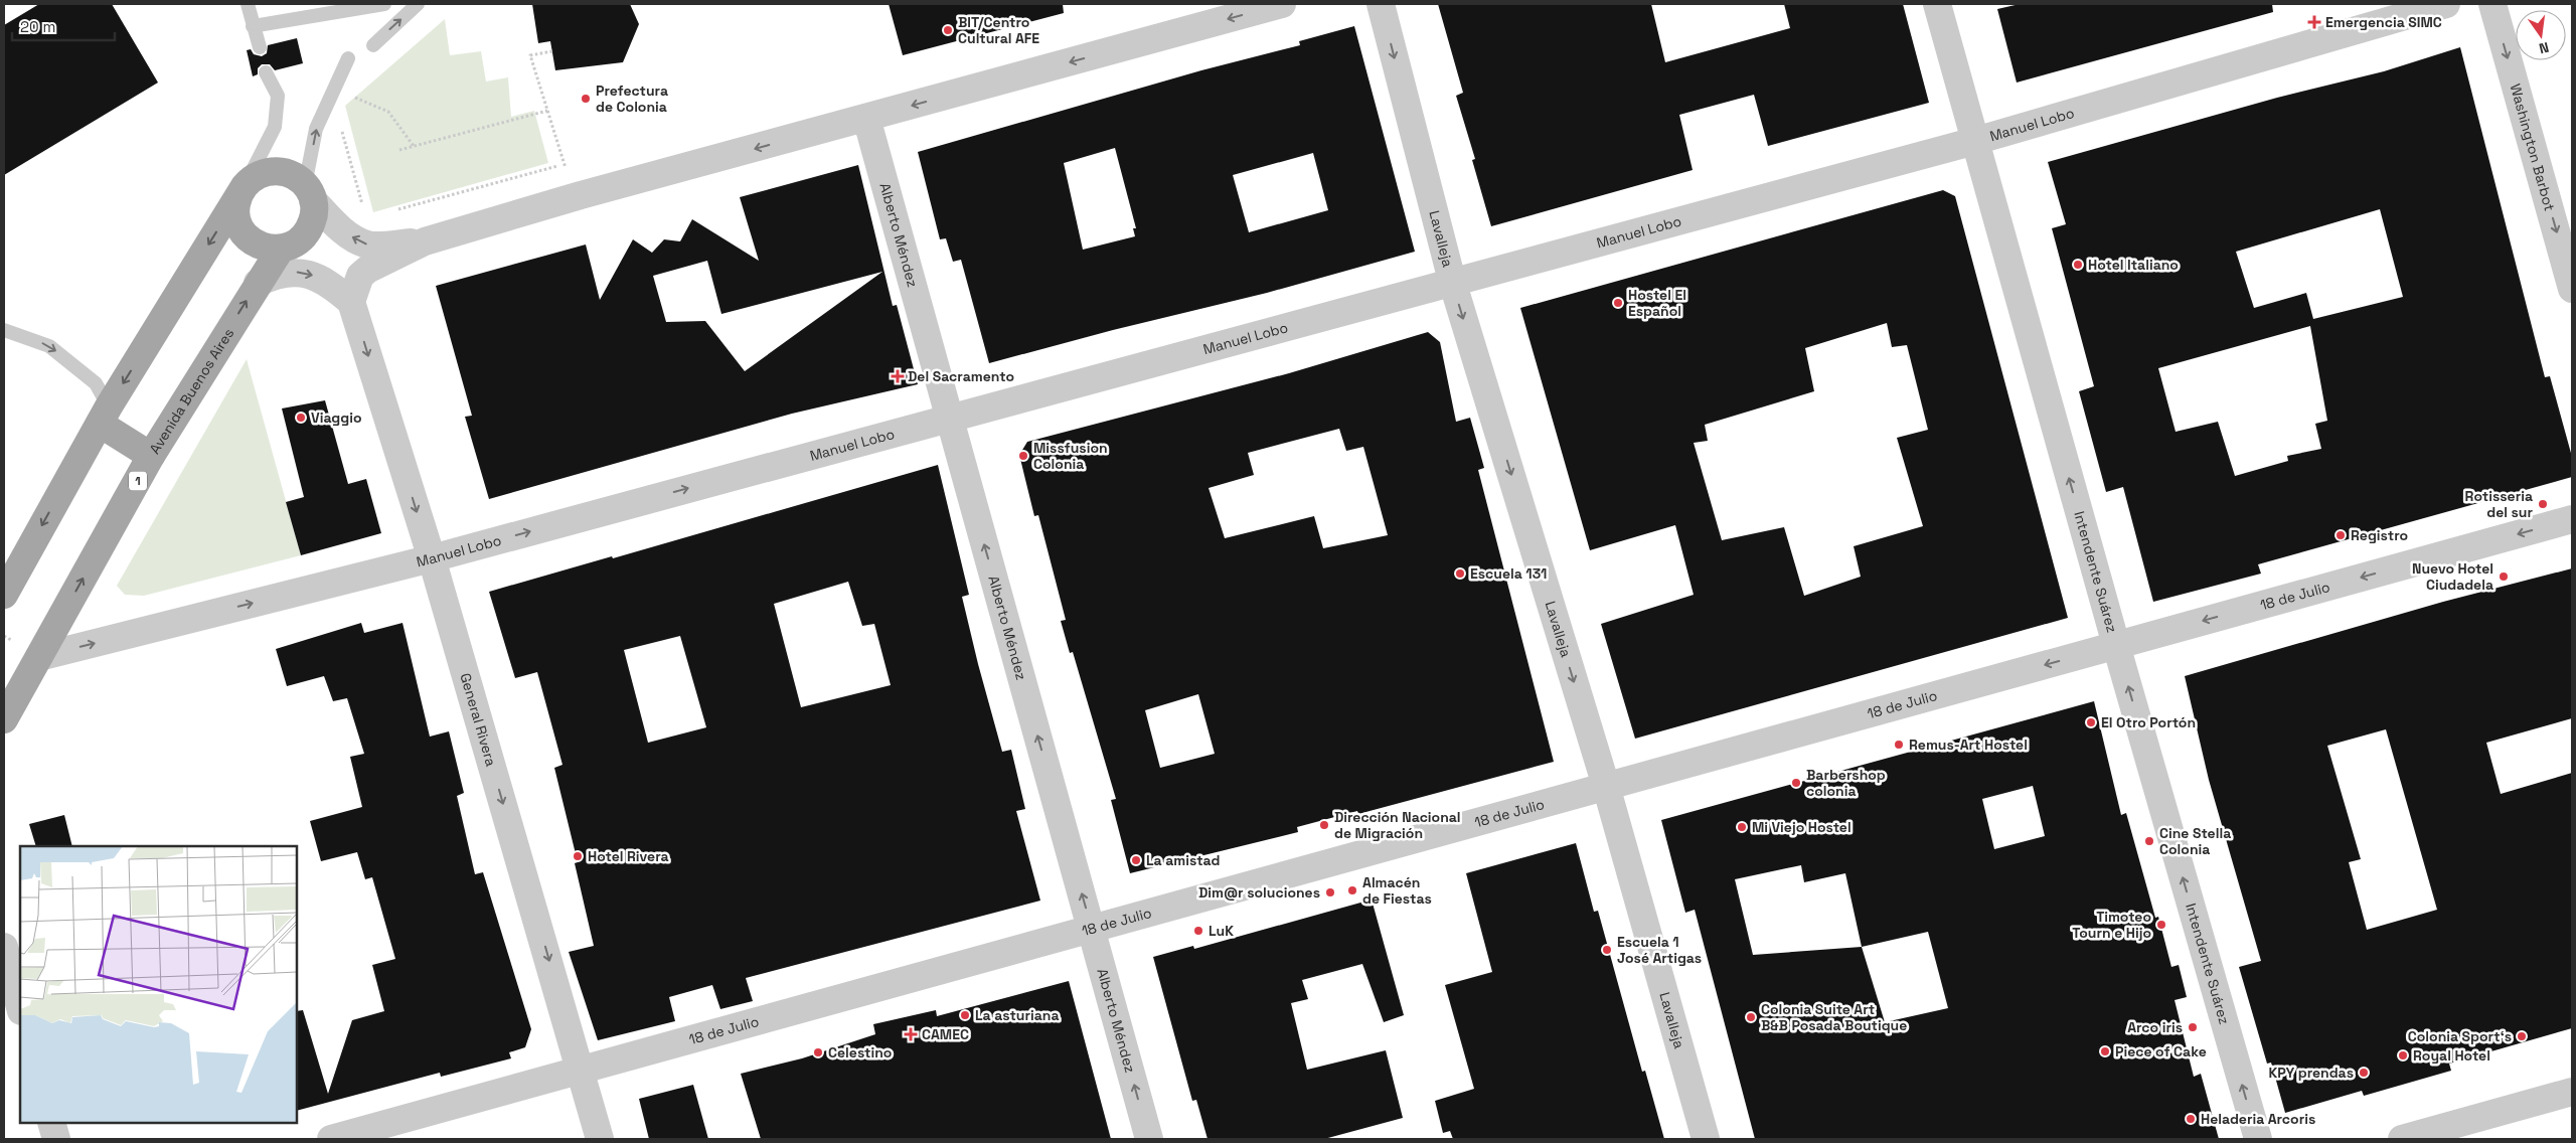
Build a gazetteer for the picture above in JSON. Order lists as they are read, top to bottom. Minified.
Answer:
{"streets":{"main road":["Avenida Buenos Aires","1"],"street":["Manuel Lobo","Washington Barbot","Alberto Méndez","Lavalleja","Intendente Suárez","18 de Julio","General Rivera"]},"crossings":[["Manuel Lobo","Alberto Méndez"],["Manuel Lobo","Lavalleja"],["Manuel Lobo","Avenida Buenos Aires"],["Manuel Lobo","Intendente Suárez"],["Manuel Lobo","General Rivera"],["Alberto Méndez","18 de Julio"],["Lavalleja","18 de Julio"],["Intendente Suárez","18 de Julio"],["18 de Julio","General Rivera"]],"one_way":["Manuel Lobo","Washington Barbot","Alberto Méndez","Lavalleja","Intendente Suárez","18 de Julio","General Rivera"],"places":{"health":["Emergencia SIMC","Del Sacramento","CAMEC"],"other":["BIT/Centro Cultural AFE","Prefectura de Colonia","Hotel Italiano","Hostel El Español","Viaggio","Missfusion Colonia","Rotisseria del sur","Registro","Escuela 131","Nuevo Hotel Ciudadela","El Otro Portón","Remus-Art Hostel","Barbershop colonia","Dirección Nacional de Migración","Mi Viejo Hostel","Cine Stella Colonia","Hotel Rivera","La amistad","Almacén de Fiestas","Dim@r soluciones","Timoteo Tourn e Hijo","LuK","Escuela 1 José Artigas","La asturiana","Colonia Suite Art B&B Posada Boutique","Arco iris","Colonia Sport‘s","Piece of Cake","Celestino","Royal Hotel","KPY prendas","Heladeria Arcoris"]},"scale_bar":"20 m","north":"bottom"}
